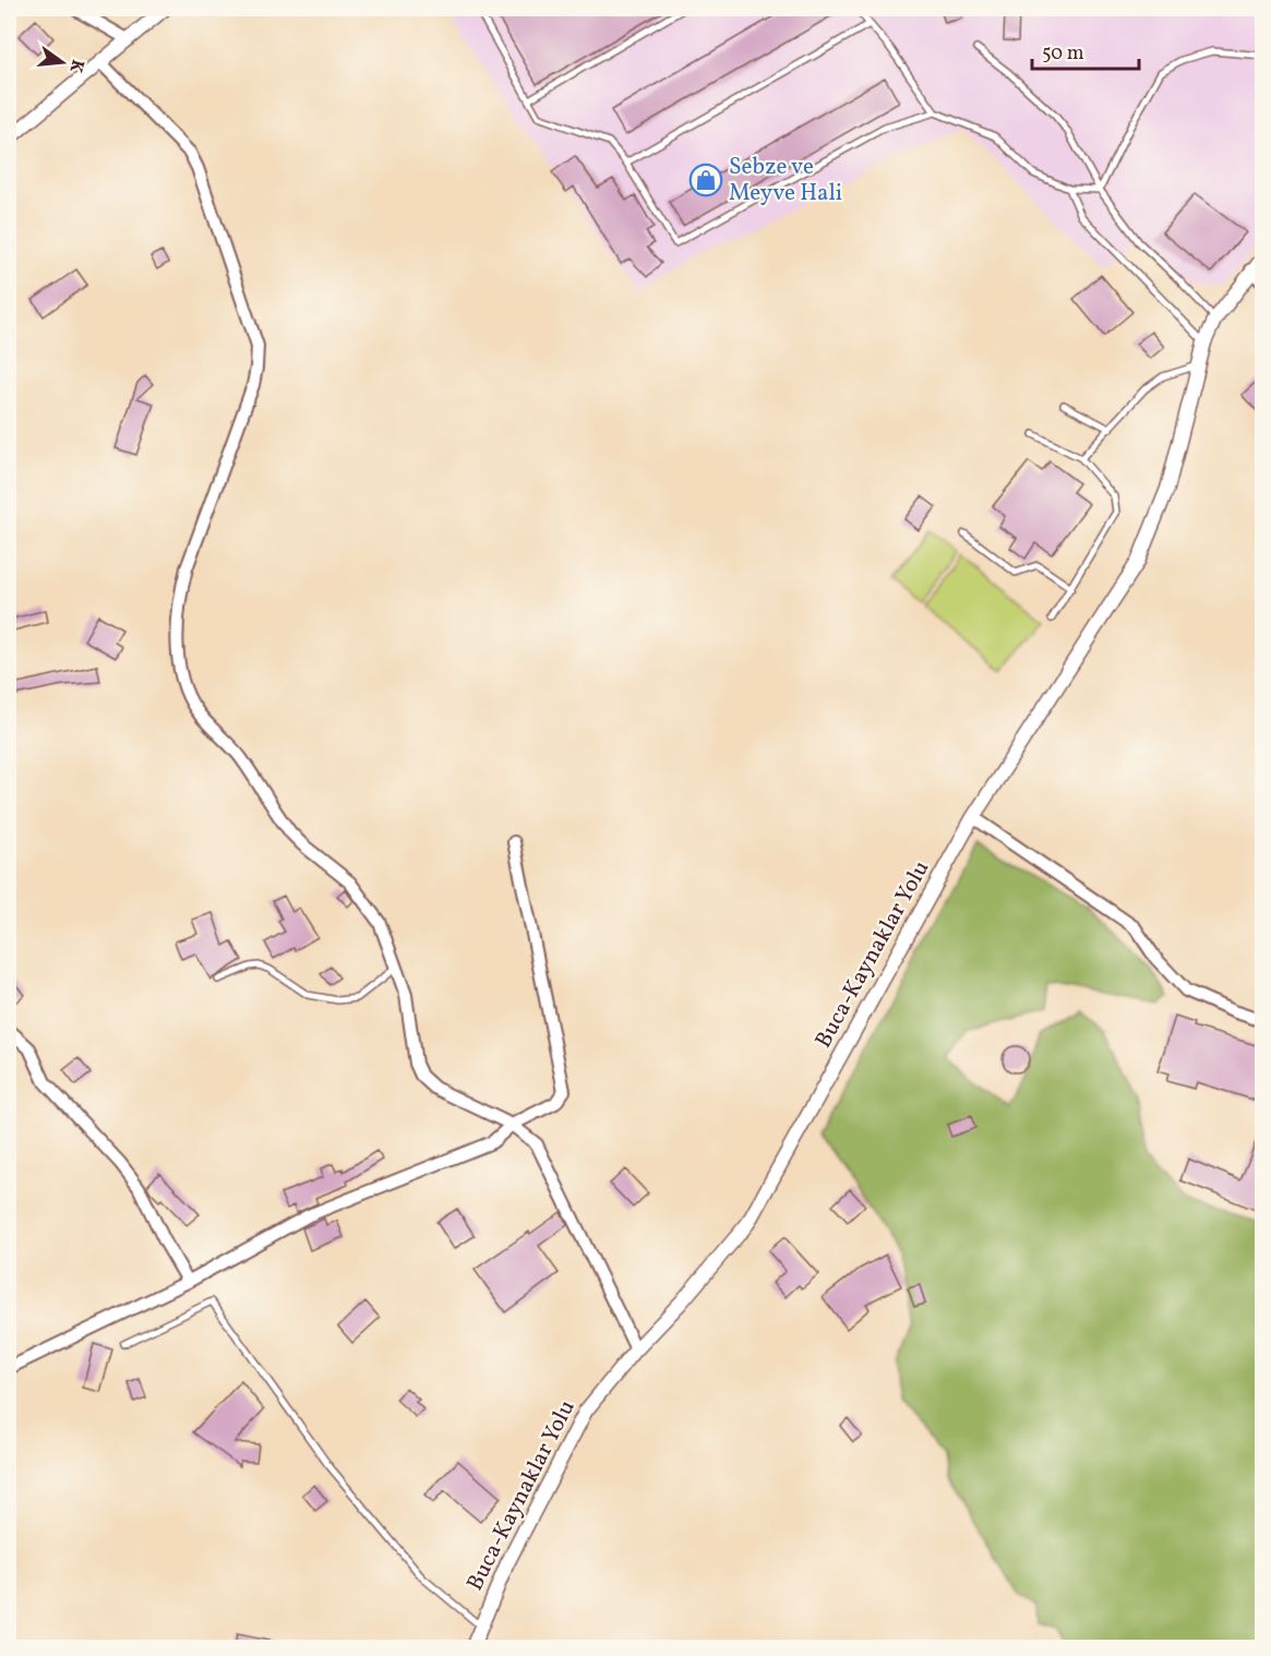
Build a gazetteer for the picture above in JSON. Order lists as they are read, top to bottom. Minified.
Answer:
{"streets":{"street":["Buca-Kaynaklar Yolu"]},"places":{"shop":["Sebze ve Meyve Hali"]},"scale_bar":"50 m","north":"right"}
